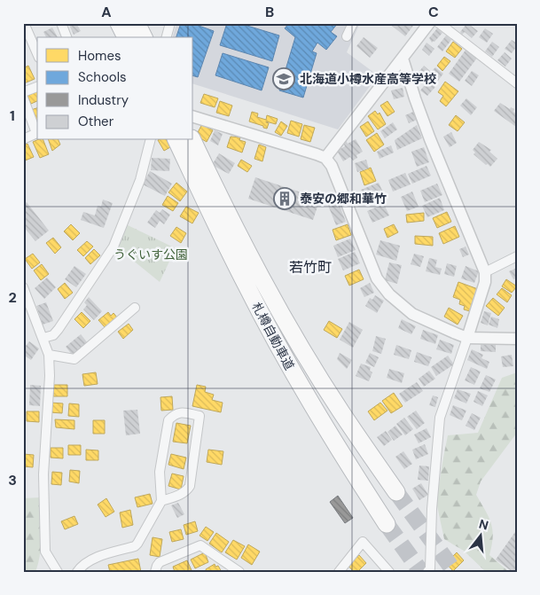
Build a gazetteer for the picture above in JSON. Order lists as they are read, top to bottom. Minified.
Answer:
{"streets":{"highway":["札樽自動車道"]},"districts":["若竹町"],"parks":["うぐいす公園"],"places":{"school or university":["北海道小樽水産高等学校"],"building":["泰安の郷和華竹"]},"legend":["Homes","Schools","Industry","Other"],"north":"top","grid":{"columns":["A","B","C"],"rows":["1","2","3"]}}
